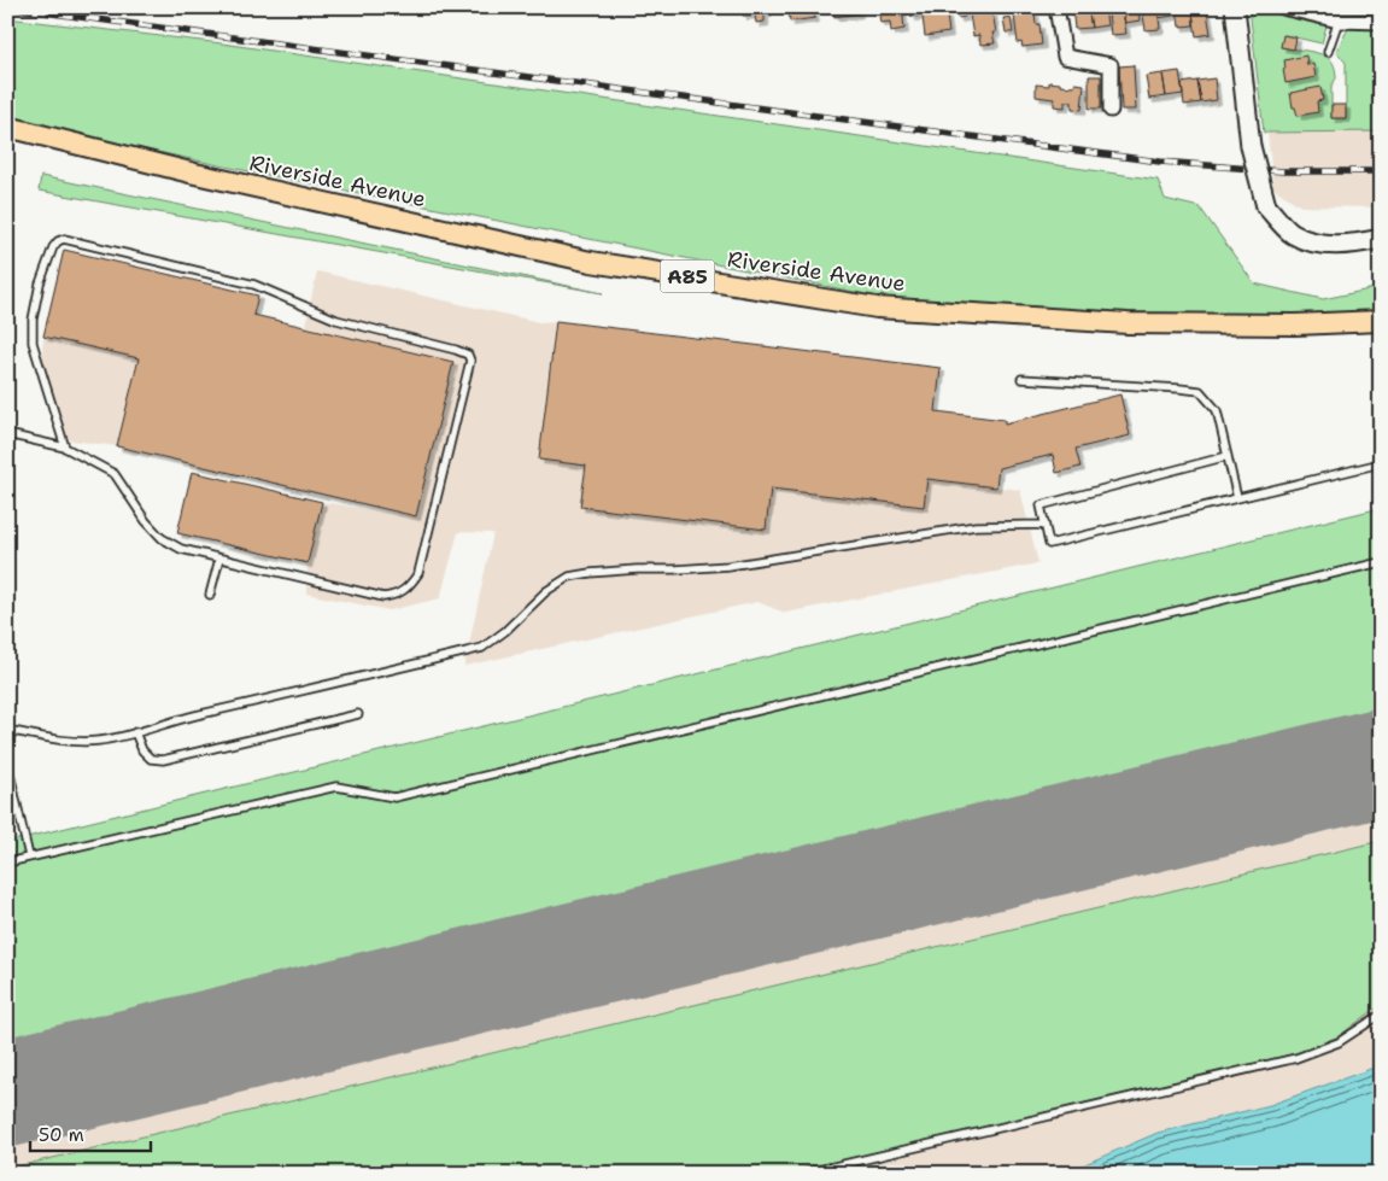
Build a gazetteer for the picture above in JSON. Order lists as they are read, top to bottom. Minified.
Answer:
{"streets":{"main road":["Riverside Avenue","A85"]},"scale_bar":"50 m"}
